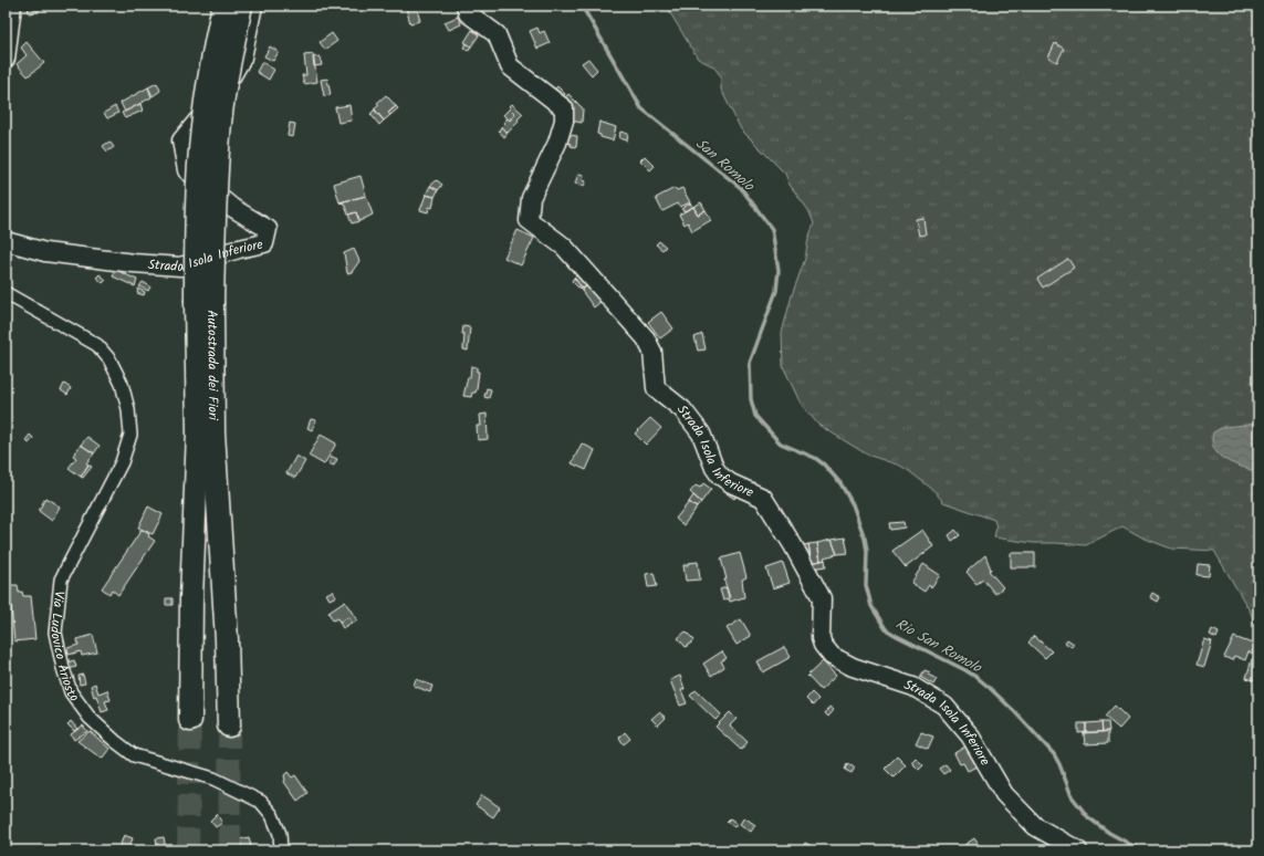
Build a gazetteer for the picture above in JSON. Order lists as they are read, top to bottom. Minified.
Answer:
{"streets":{"highway":["Autostrada dei Fiori"],"street":["Strada Isola Inferiore","Via Ludovico Ariosto"]},"water":["San Romolo","Rio San Romolo"]}
